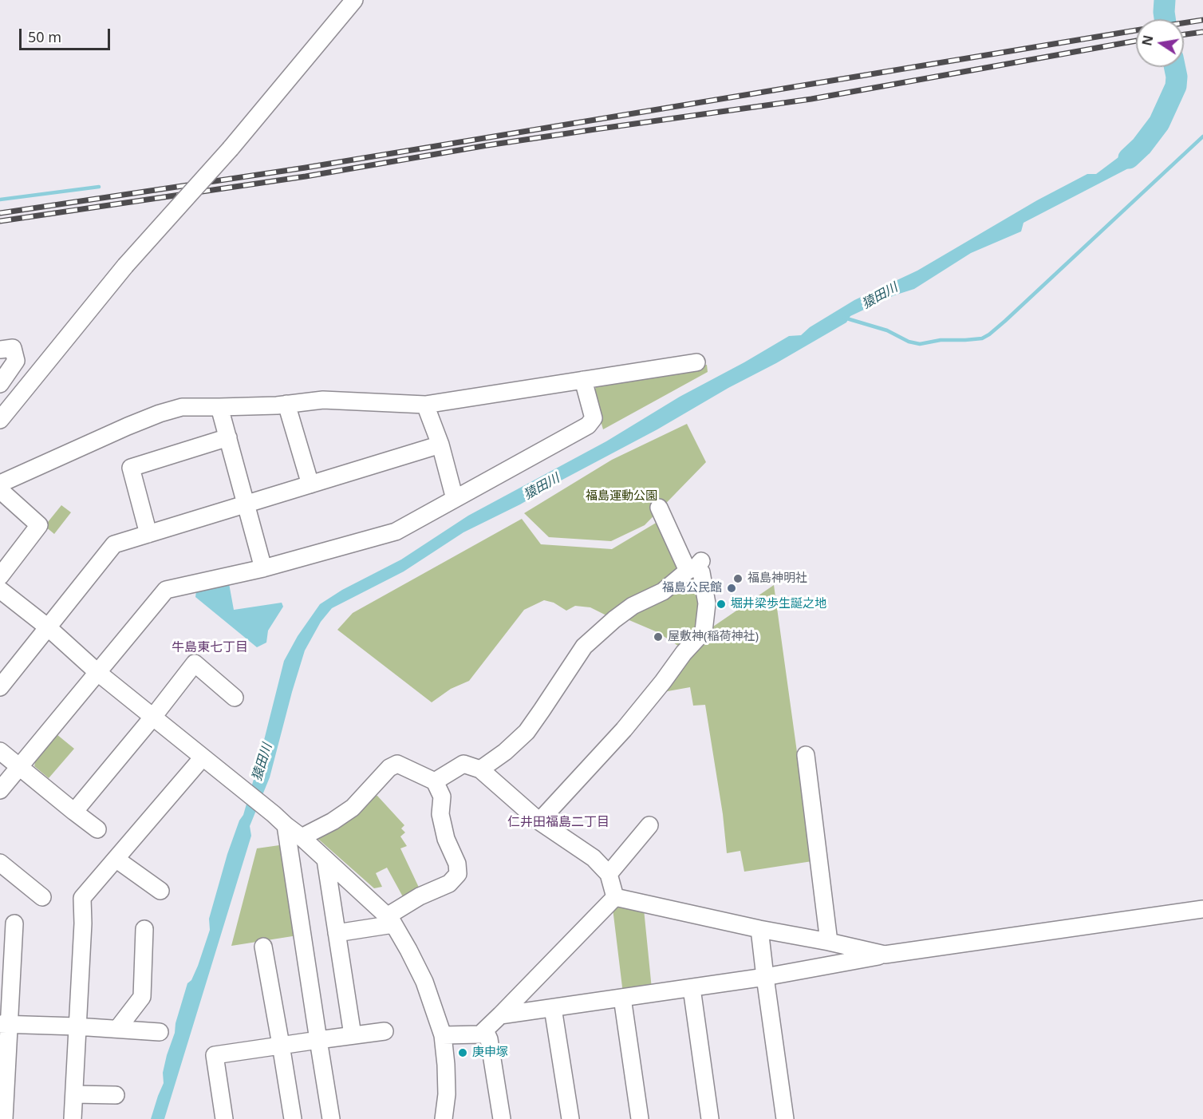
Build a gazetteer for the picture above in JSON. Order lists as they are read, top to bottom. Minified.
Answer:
{"districts":["牛島東七丁目","仁井田福島二丁目"],"water":["猿田川"],"parks":["福島運動公園"],"places":["福島神明社","福島公民館","堀井梁歩生誕之地","屋敷神(稲荷神社)","庚申塚"],"scale_bar":"50 m","north":"left"}
